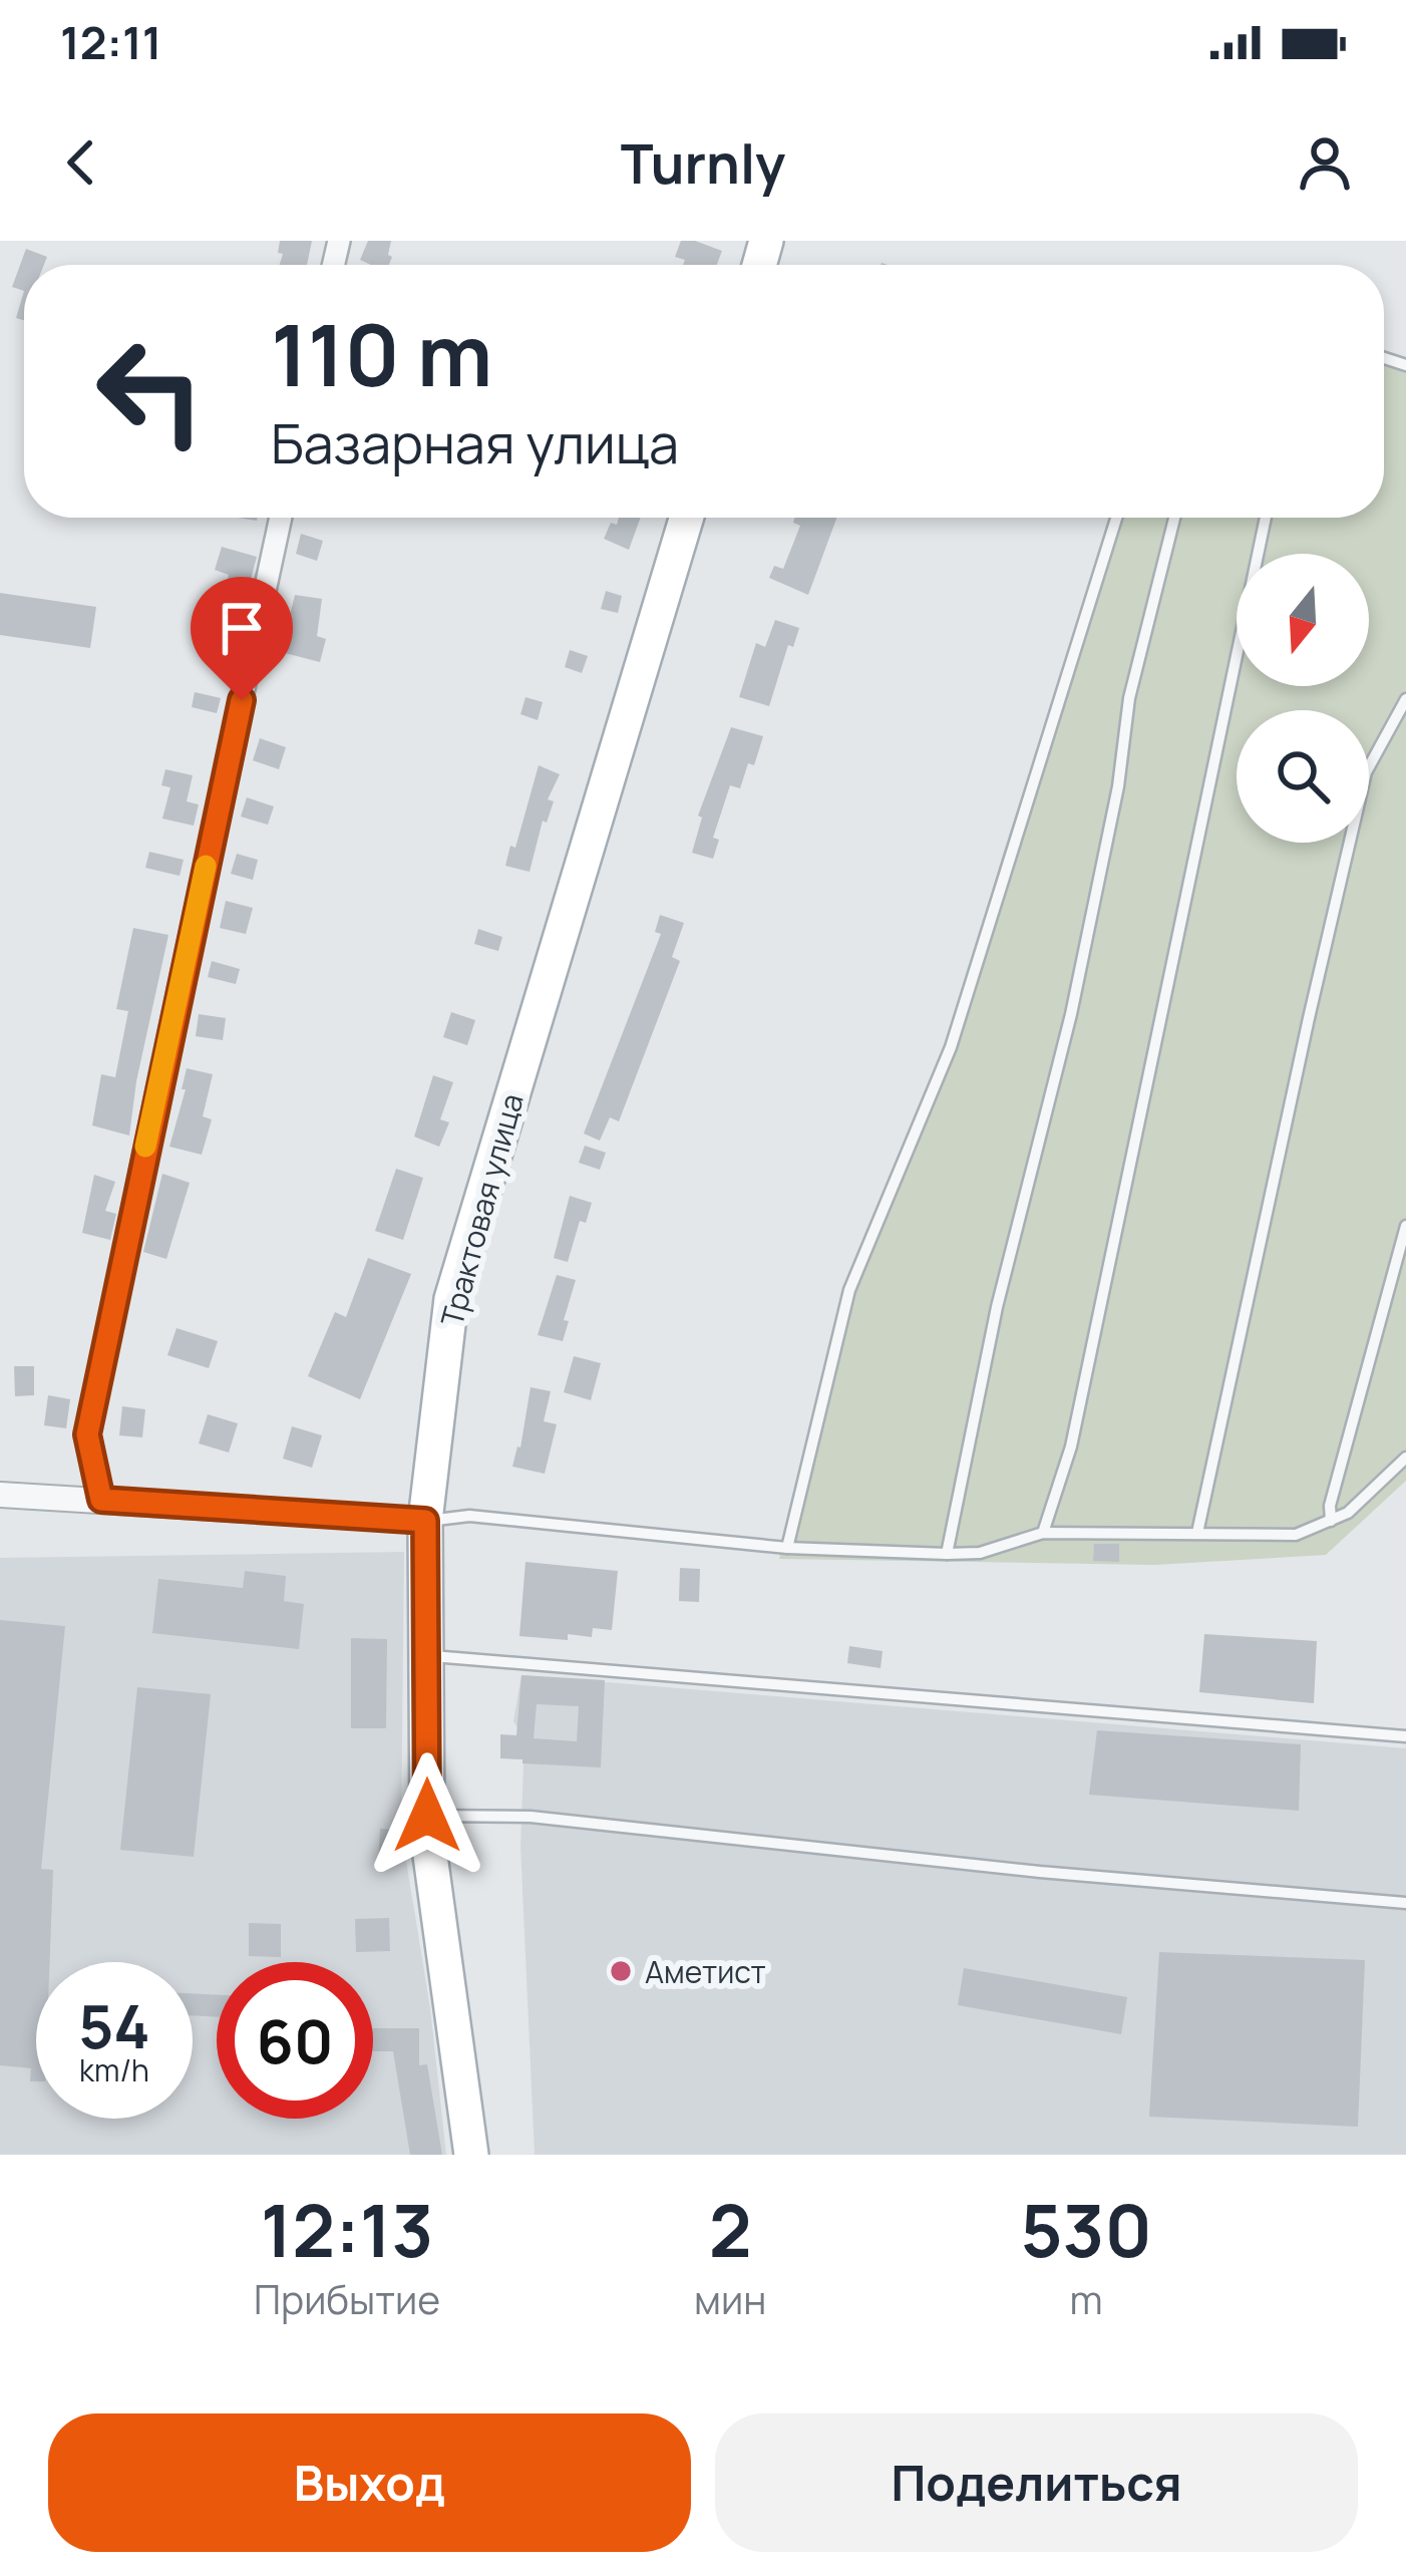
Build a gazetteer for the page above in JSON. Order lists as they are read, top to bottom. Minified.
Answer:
{"streets":{"main road":["Трактовая улица"]},"places":["Аметист"],"north":"bottom","page":{"status":"12:11","header":"Turnly","turn":["110 m","Базарная улица"],"speed":"54 km/h","limit":"60","eta":["12:13","Прибытие","2","мин","530","m"],"buttons":["Выход","Поделиться"]}}
